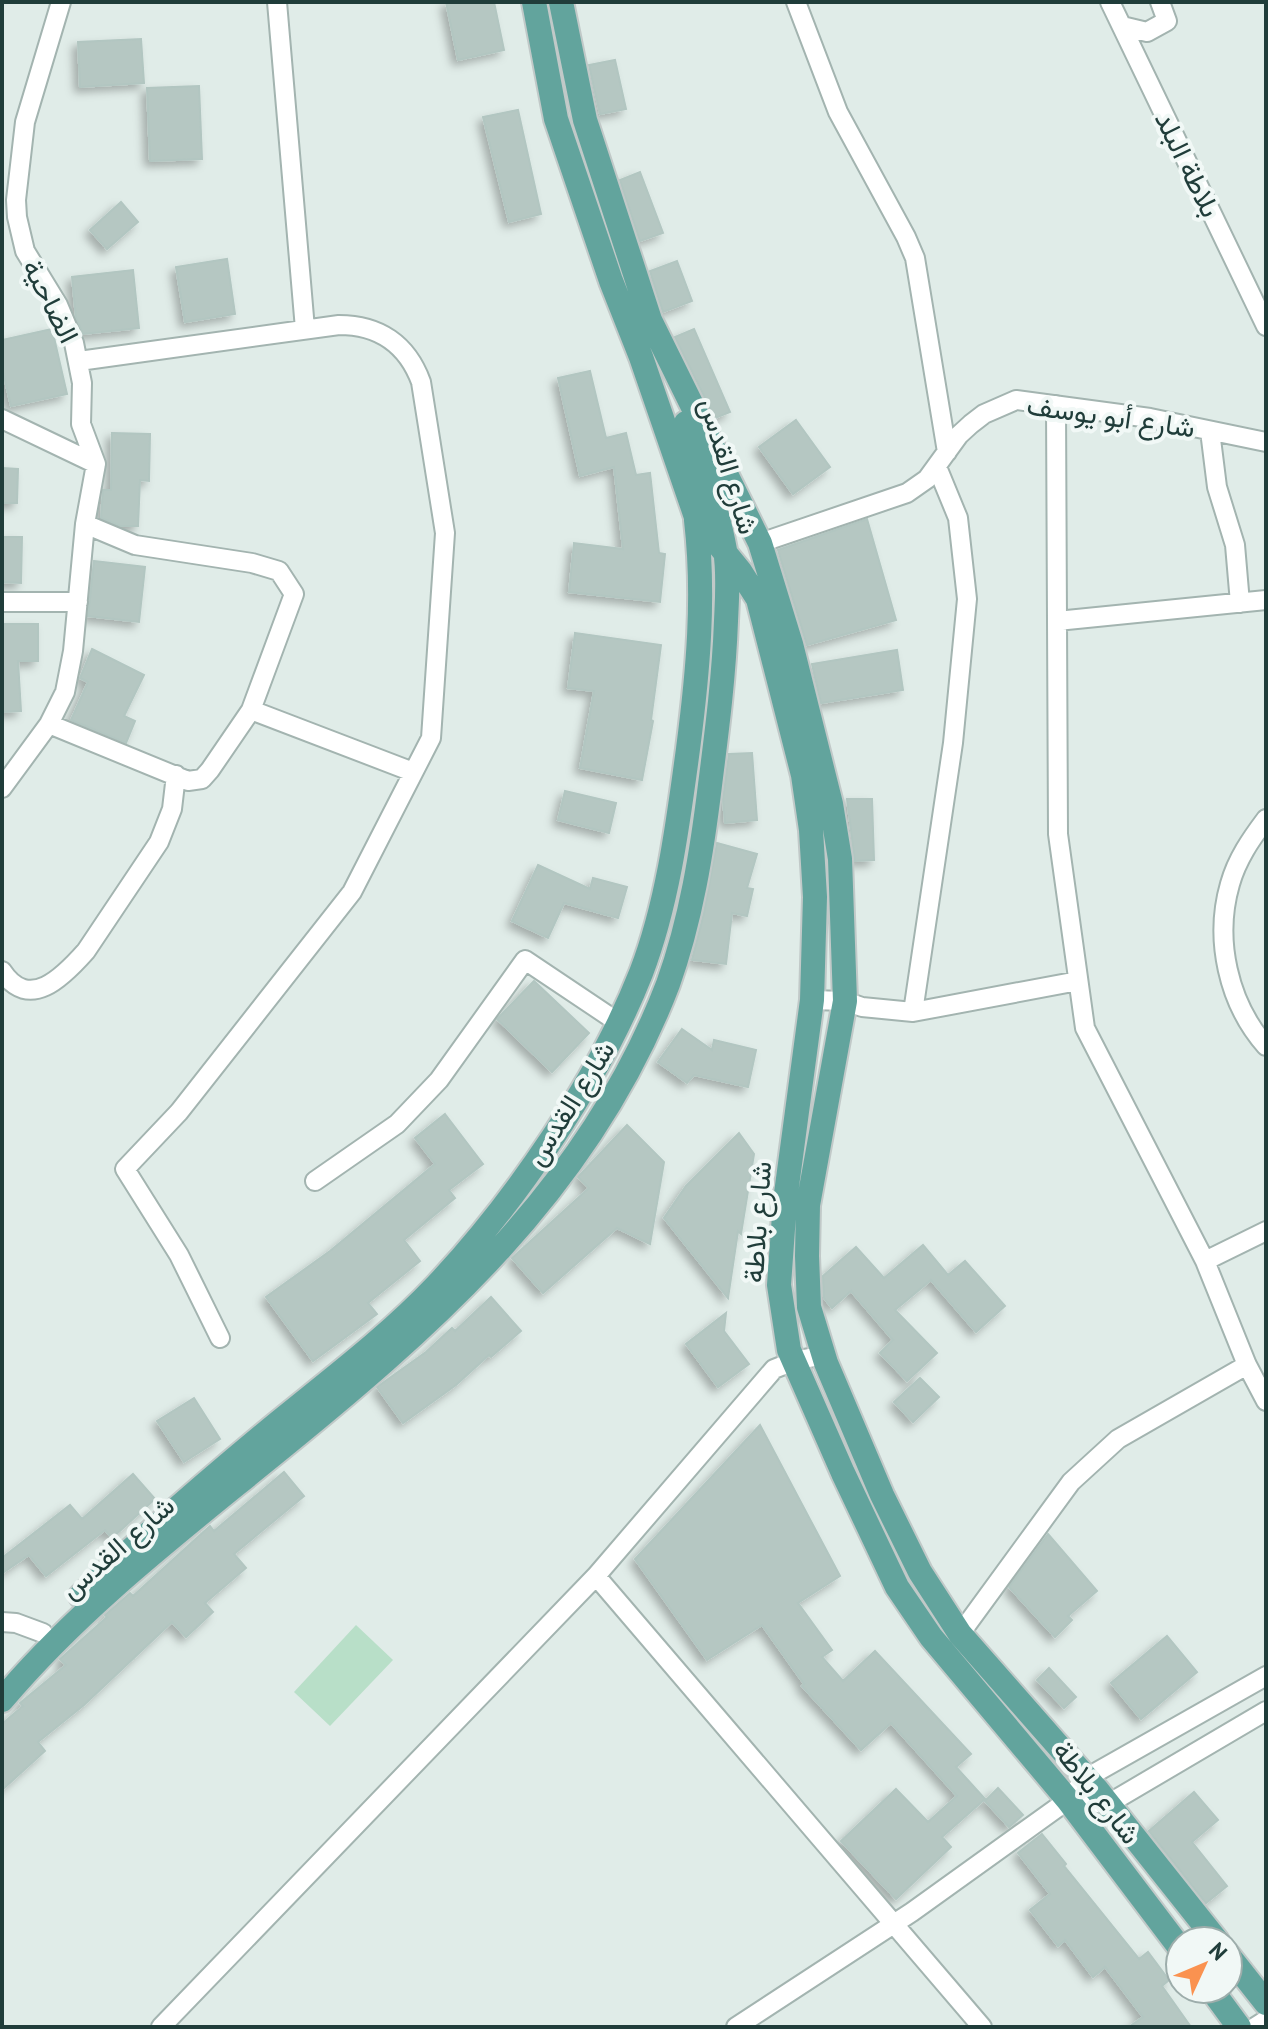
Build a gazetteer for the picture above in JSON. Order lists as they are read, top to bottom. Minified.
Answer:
{"streets":{"main road":["شارع القدس","شارع بلاطة"],"street":["بلاطة البلد","الضاحية","شارع أبو يوسف"]},"crossings":[["شارع أبو يوسف","شارع بلاطة"],["شارع القدس","شارع بلاطة"]],"north":"top right"}
